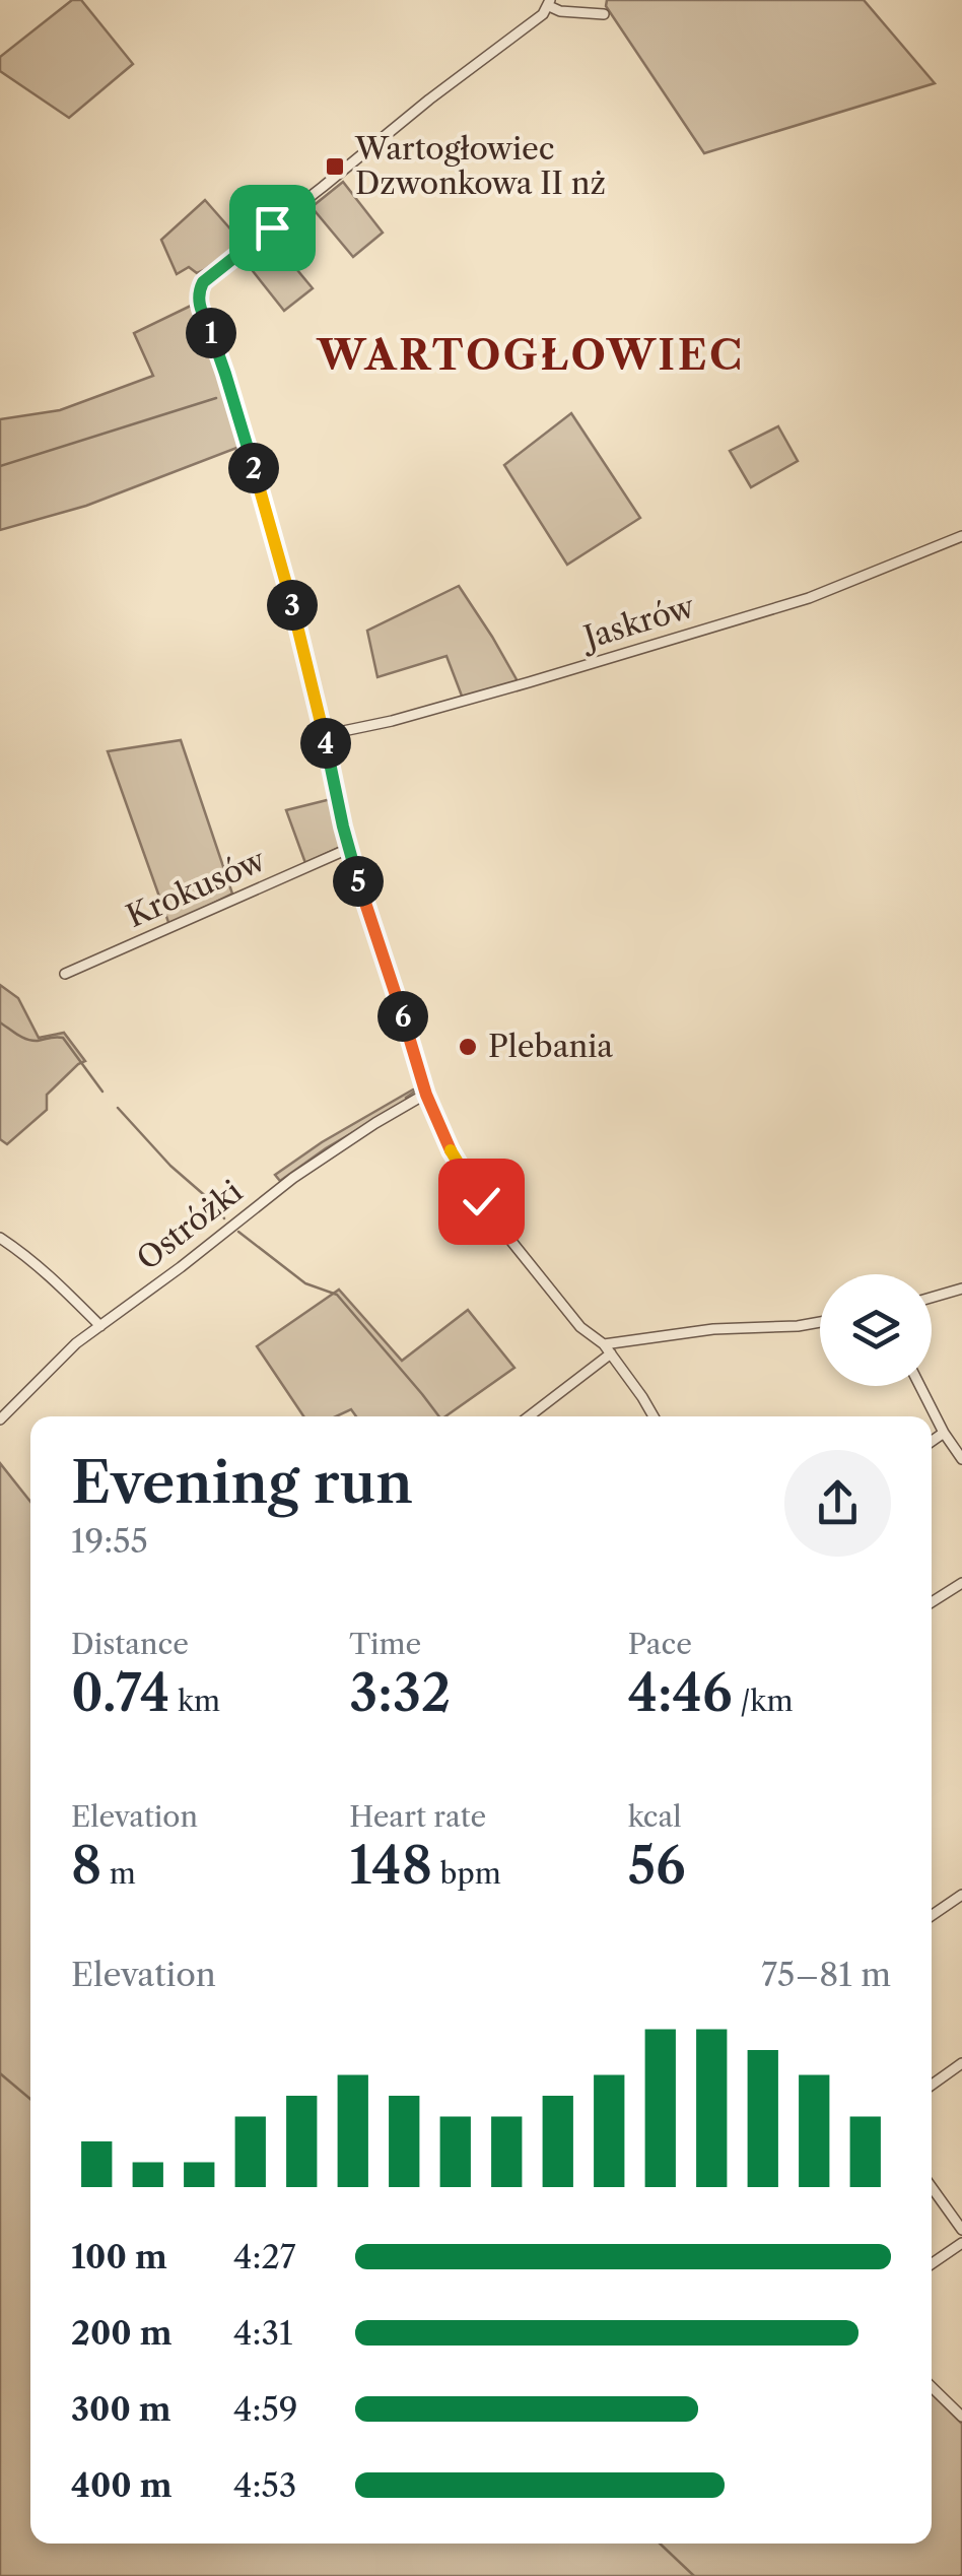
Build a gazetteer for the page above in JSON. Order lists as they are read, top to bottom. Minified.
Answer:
{"streets":{"street":["Jaskrów","Krokusów","Ostróżki"]},"districts":["WARTOGŁOWIEC"],"places":{"transit":["Wartogłowiec Dzwonkowa II nż"],"other":["Plebania"]},"page":{"pins":["1","2","3","4","5","6"],"heading":["Evening run","19:55"],"stats":[["Distance","0.74 km"],["Time","3:32"],["Pace","4:46 /km"],["Elevation","8 m"],["Heart rate","148 bpm"],["kcal","56"]],"chart":["Elevation","75–81 m"],"list":[{"name":"100 m","note":"4:27"},{"name":"200 m","note":"4:31"},{"name":"300 m","note":"4:59"},{"name":"400 m","note":"4:53"}]}}
